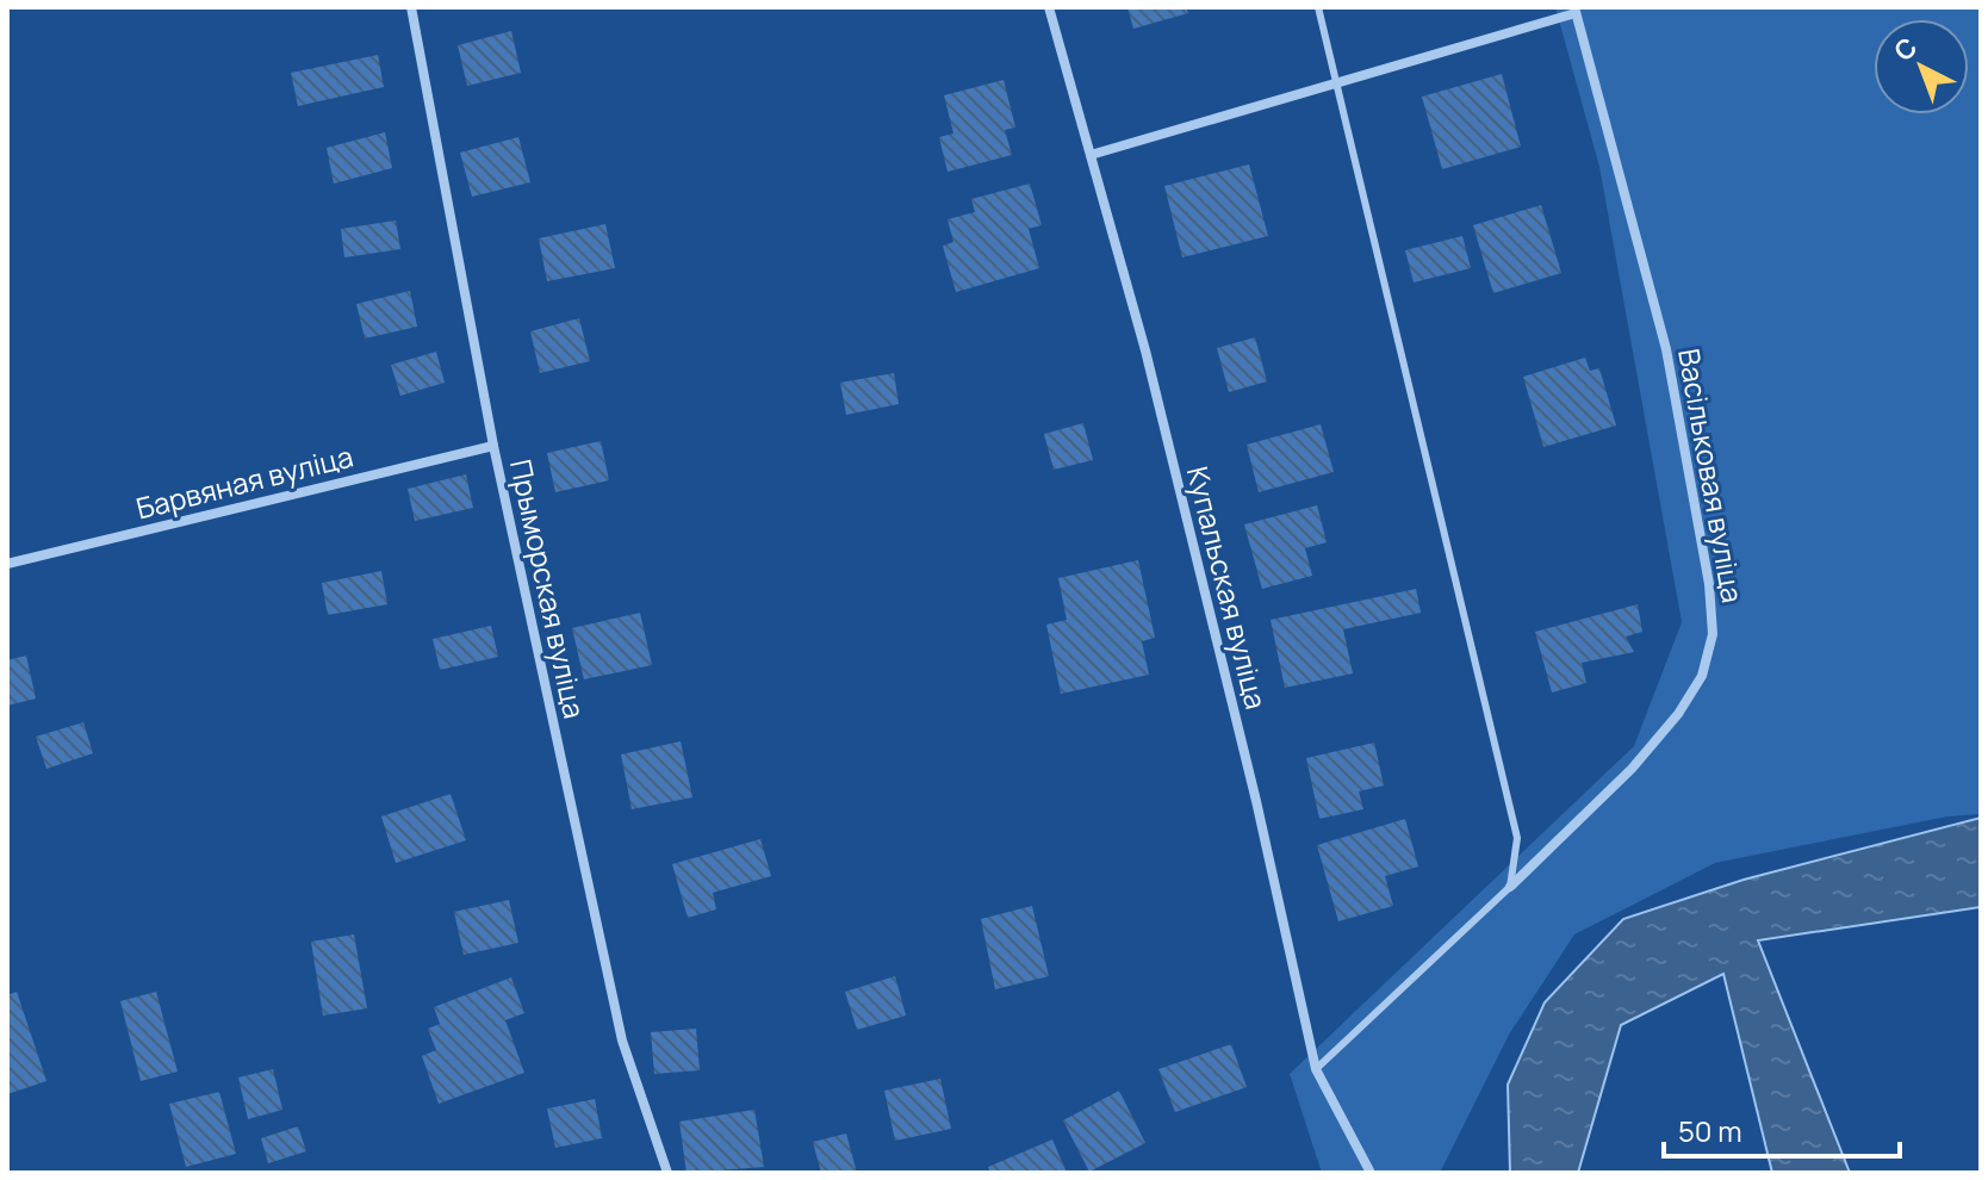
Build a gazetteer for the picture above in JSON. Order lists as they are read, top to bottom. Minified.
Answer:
{"streets":{"street":["Васільковая вуліца","Барвяная вуліца","Купальская вуліца","Прыморская вуліца"]},"crossings":[["Барвяная вуліца","Прыморская вуліца"]],"scale_bar":"50 m","north":"top left"}
